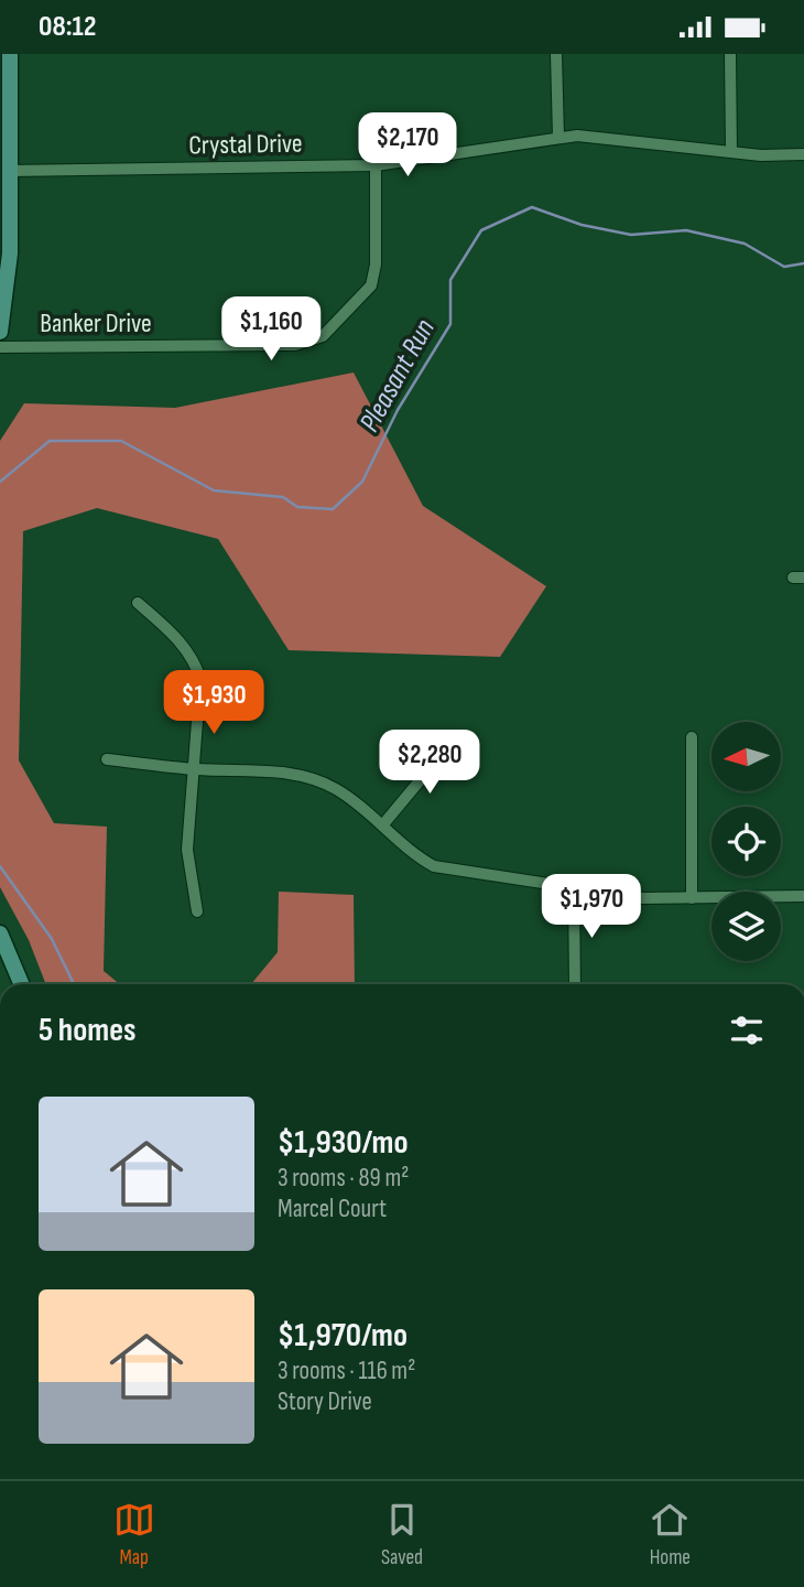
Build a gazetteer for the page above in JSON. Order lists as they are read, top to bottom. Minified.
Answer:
{"streets":{"street":["Crystal Drive","Banker Drive"]},"crossings":[["Crystal Drive","Banker Drive"]],"water":["Pleasant Run"],"north":"left","page":{"status":"08:12","price":["$2,170","$1,160","$1,930","$2,280","$1,970"],"heading":"5 homes","list":[{"name":"$1,930/mo","note":"3 rooms · 89 m² · Marcel Court"},{"name":"$1,970/mo","note":"3 rooms · 116 m² · Story Drive"}],"tabs":["Map","Saved","Home"]}}
